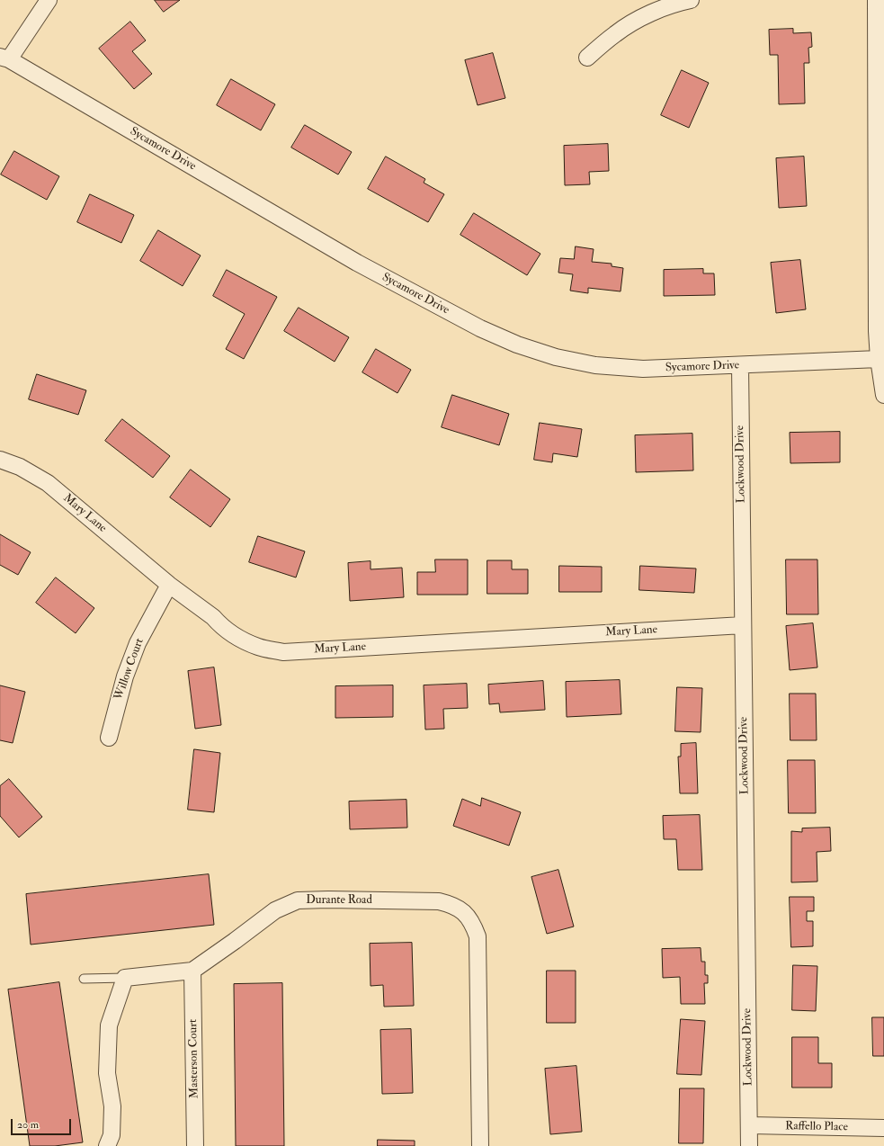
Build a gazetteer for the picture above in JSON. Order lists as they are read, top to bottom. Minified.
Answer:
{"streets":{"street":["Sycamore Drive","Lockwood Drive","Mary Lane","Willow Court","Durante Road","Masterson Court","Raffello Place"]},"crossings":[["Sycamore Drive","Lockwood Drive"],["Lockwood Drive","Mary Lane"],["Lockwood Drive","Raffello Place"],["Mary Lane","Willow Court"],["Durante Road","Masterson Court"]],"scale_bar":"20 m"}
